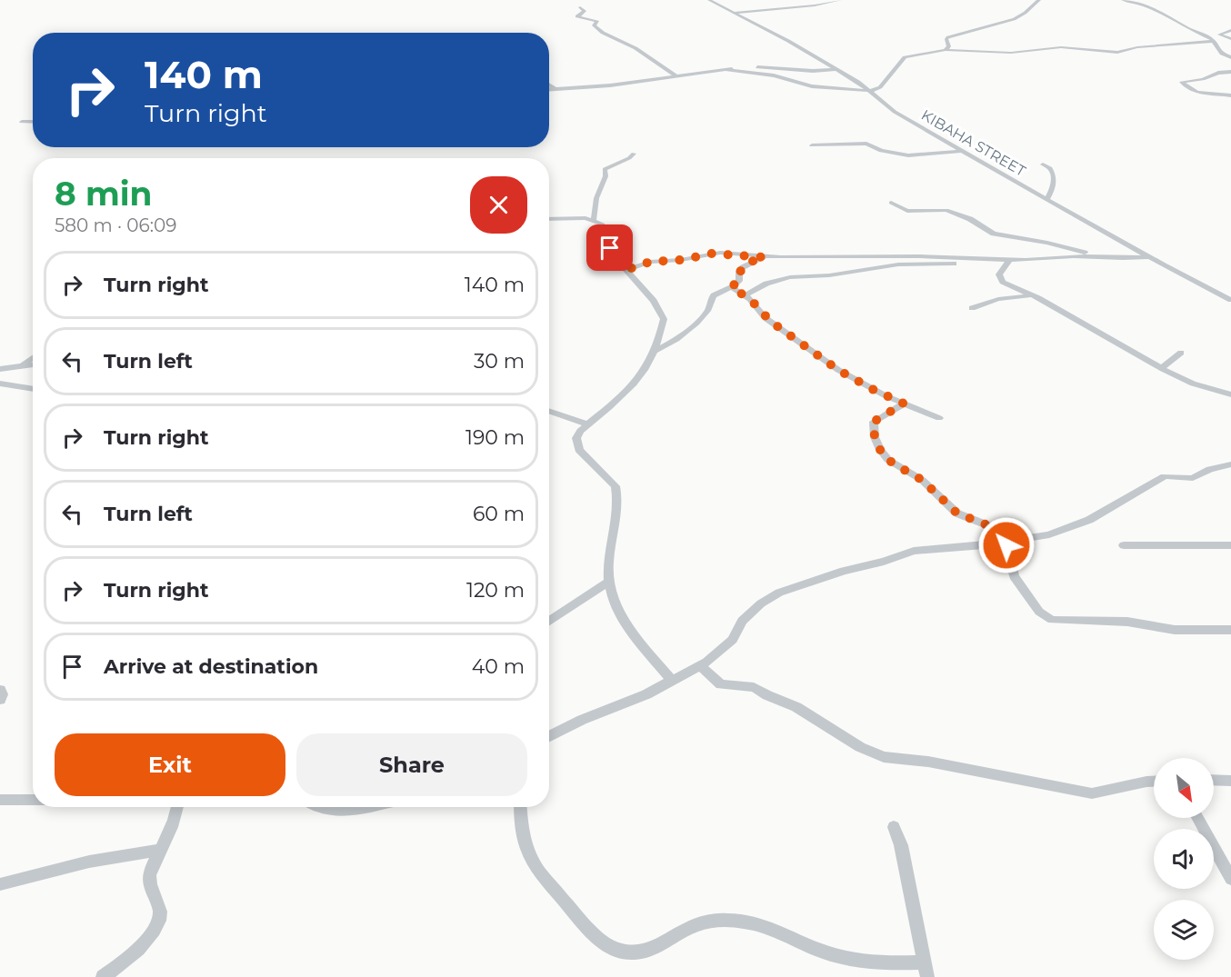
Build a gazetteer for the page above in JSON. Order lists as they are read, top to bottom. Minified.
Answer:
{"streets":{"street":["KIBAHA STREET"]},"north":"bottom right","page":{"turn":["140 m","Turn right"],"heading":["8 min","580 m · 06:09"],"list":[{"name":"Turn right","value":"140 m"},{"name":"Turn left","value":"30 m"},{"name":"Turn right","value":"190 m"},{"name":"Turn left","value":"60 m"},{"name":"Turn right","value":"120 m"},{"name":"Arrive at destination","value":"40 m"}],"buttons":["Exit","Share"]}}
